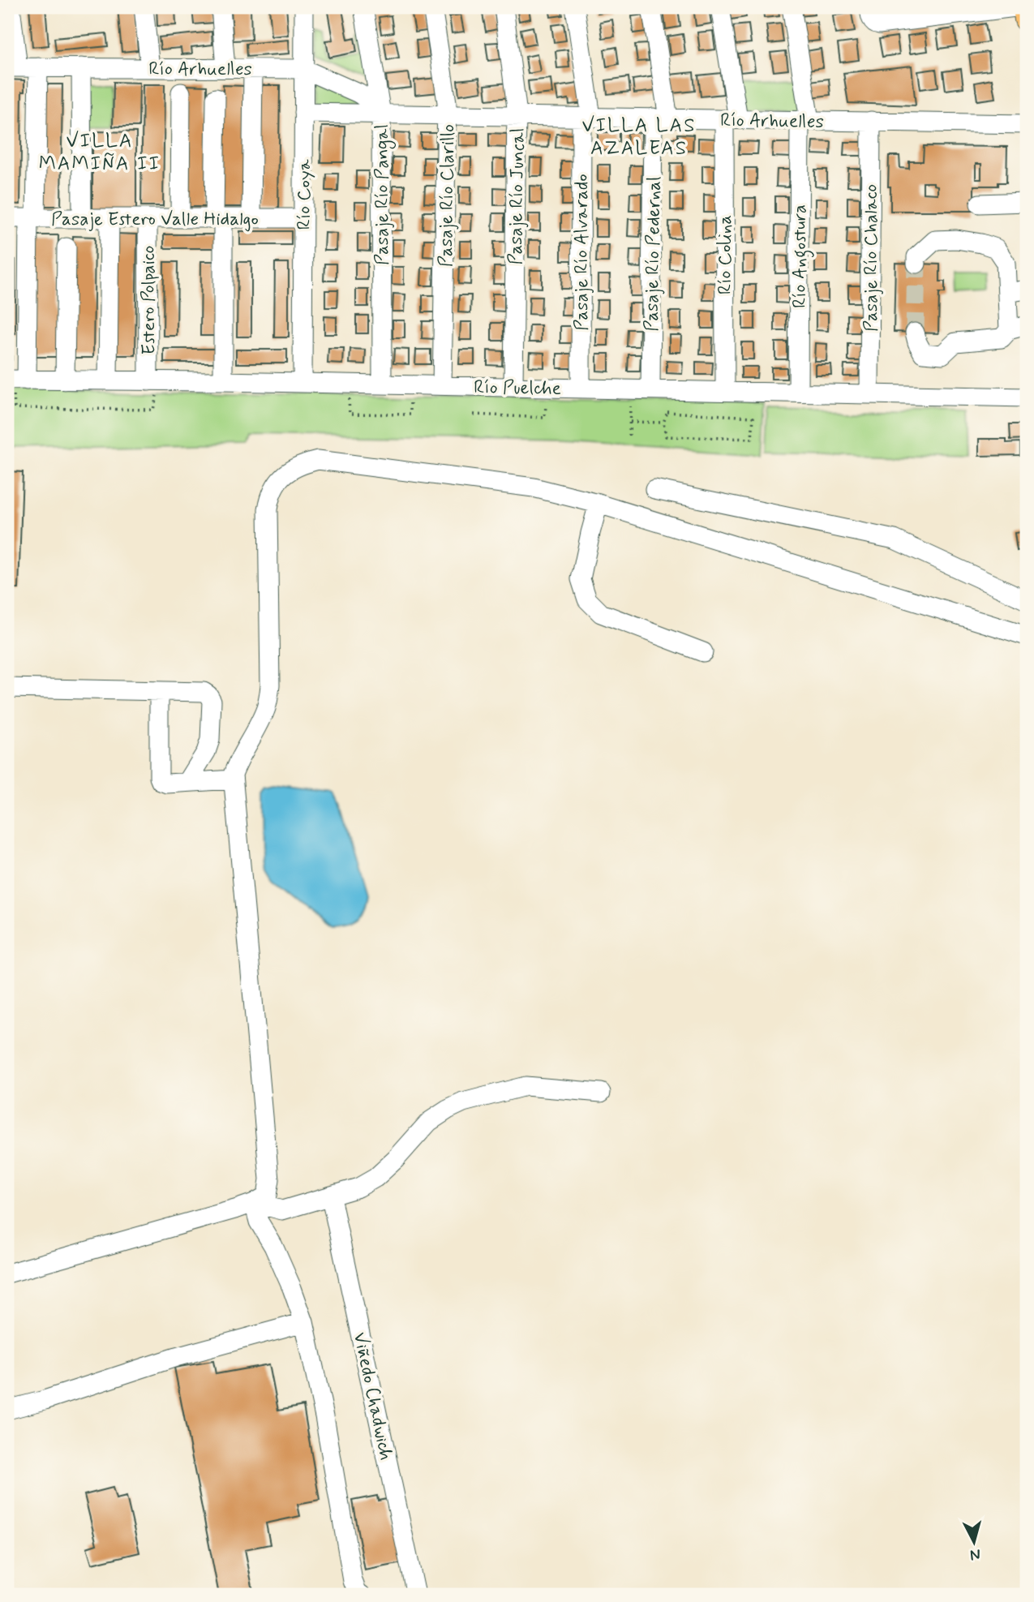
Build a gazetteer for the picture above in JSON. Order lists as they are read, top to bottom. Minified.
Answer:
{"streets":{"street":["Río Arhuelles","Río Coya","Pasaje Río Pangal","Pasaje Río Clarillo","Pasaje Río Juncal","Pasaje Estero Valle Hidalgo","Pasaje Río Alvarado","Pasaje Río Pedernal","Río Colina","Río Angostura","Pasaje Río Chalaco","Estero Polpaico","Río Puelche","Viñedo Chadwich"]},"crossings":[["Río Arhuelles","Río Coya"],["Río Arhuelles","Pasaje Río Pangal"],["Río Arhuelles","Pasaje Río Clarillo"],["Río Arhuelles","Pasaje Río Juncal"],["Río Arhuelles","Pasaje Río Alvarado"],["Río Arhuelles","Pasaje Río Pedernal"],["Río Arhuelles","Río Colina"],["Río Arhuelles","Río Angostura"],["Río Arhuelles","Pasaje Río Chalaco"],["Río Coya","Pasaje Estero Valle Hidalgo"],["Río Coya","Río Puelche"],["Pasaje Río Pangal","Río Puelche"],["Pasaje Río Clarillo","Río Puelche"],["Pasaje Río Juncal","Río Puelche"],["Pasaje Estero Valle Hidalgo","Estero Polpaico"],["Pasaje Río Alvarado","Río Puelche"],["Pasaje Río Pedernal","Río Puelche"],["Río Colina","Río Puelche"],["Río Angostura","Río Puelche"],["Pasaje Río Chalaco","Río Puelche"],["Estero Polpaico","Río Puelche"]],"districts":["VILLA LAS AZALEAS","VILLA MAMIÑA II"],"north":"bottom"}
